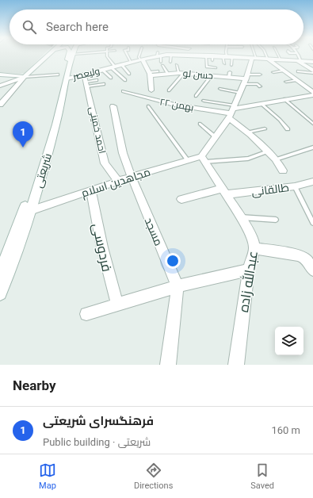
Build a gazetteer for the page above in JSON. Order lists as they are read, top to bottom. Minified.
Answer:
{"streets":{"street":["ولیعصر","حسن لو","۲۲ بهمن","احمد خمینی","شریعتی","مجاهدین اسلام","طالقانی","مسجد","فردوسی","عبدالله زاده"]},"crossings":[["ولیعصر","احمد خمینی"],["ولیعصر","شریعتی"],["احمد خمینی","مجاهدین اسلام"],["شریعتی","مجاهدین اسلام"],["مجاهدین اسلام","مسجد"],["مجاهدین اسلام","فردوسی"],["مجاهدین اسلام","عبدالله زاده"],["طالقانی","عبدالله زاده"]],"page":{"search":"Search here","pins":"1","heading":"Nearby","list":[{"mark":"1","name":"فرهنگسرای شریعتی","note":"Public building · شریعتی","value":"160 m"}],"nav":["Map","Directions","Saved"]}}
